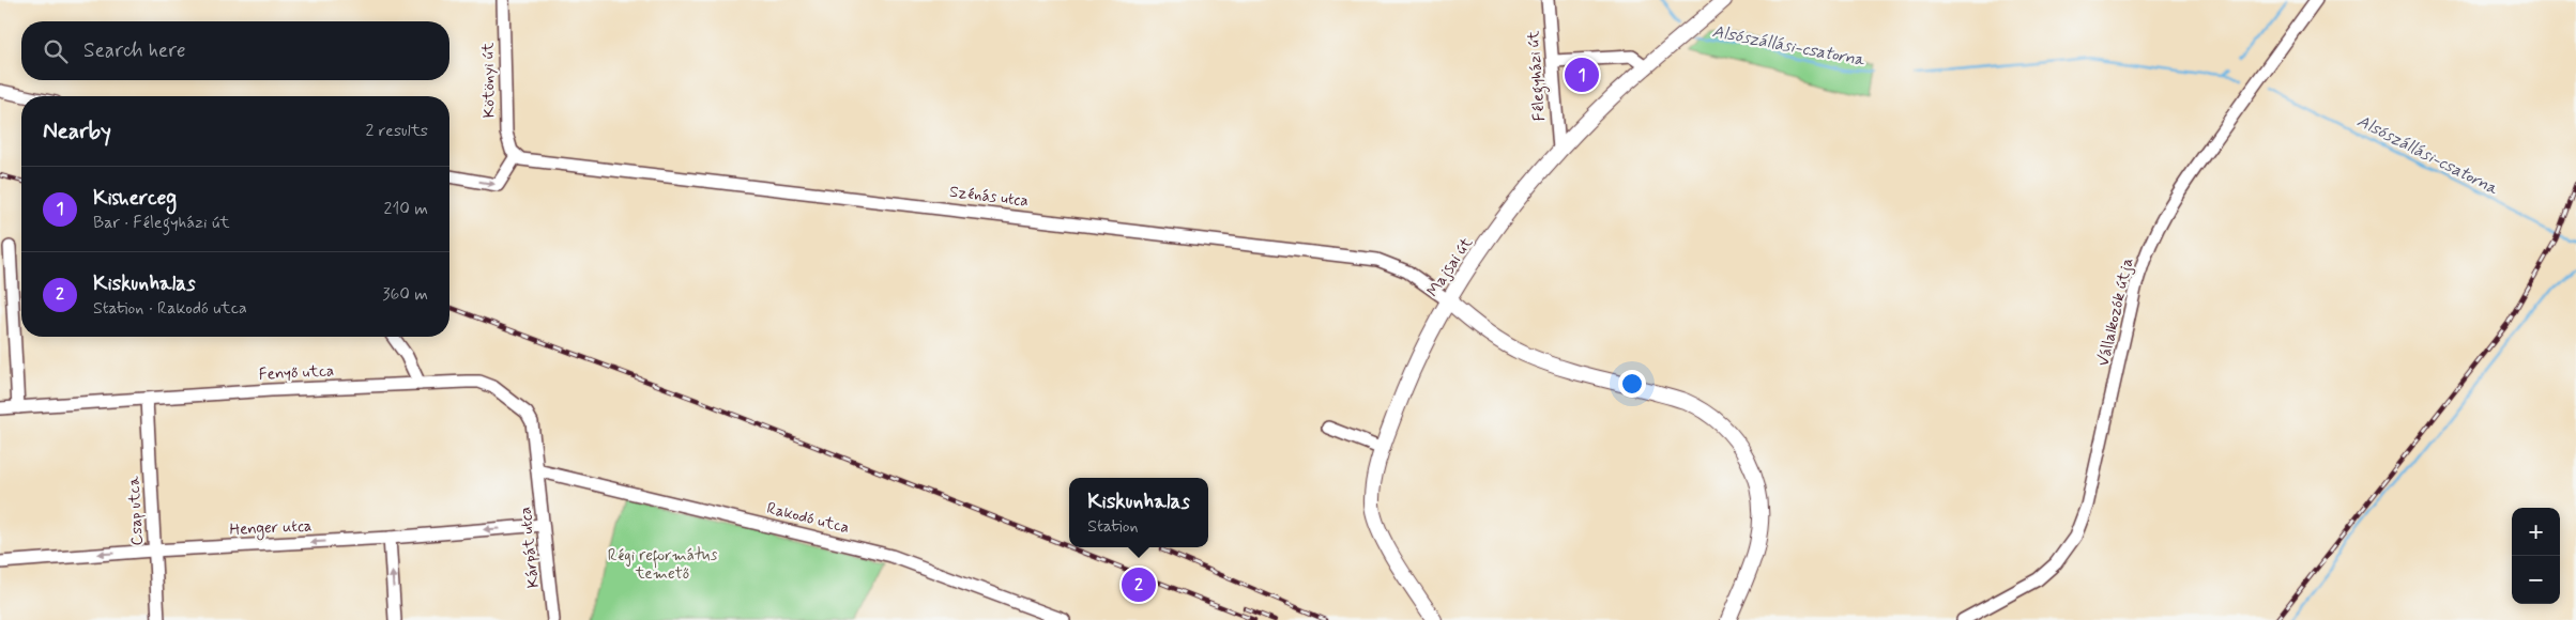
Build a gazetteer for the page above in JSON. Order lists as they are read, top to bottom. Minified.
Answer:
{"streets":{"main road":["Majsai út"],"street":["Félegyházi út","Kötönyi út","Szénás utca","Vállalkozók útja","Fenyő utca","Csap utca","Rakodó utca","Henger utca","Kárpát utca"]},"crossings":[["Félegyházi út","Majsai út"],["Kötönyi út","Szénás utca"],["Szénás utca","Majsai út"],["Fenyő utca","Csap utca"],["Fenyő utca","Rakodó utca"],["Fenyő utca","Kárpát utca"],["Csap utca","Henger utca"],["Rakodó utca","Kárpát utca"],["Henger utca","Kárpát utca"]],"one_way":["Henger utca"],"water":["Alsószállási-csatorna"],"parks":["Régi református temető"],"page":{"search":"Search here","pins":["1","2"],"heading":["Nearby","2 results"],"list":[{"mark":"1","name":"Kisherceg","note":"Bar · Félegyházi út","value":"210 m"},{"mark":"2","name":"Kiskunhalas","note":"Station · Rakodó utca","value":"360 m"}],"popup":["Kiskunhalas","Station"],"map_buttons":["+","−"]}}
